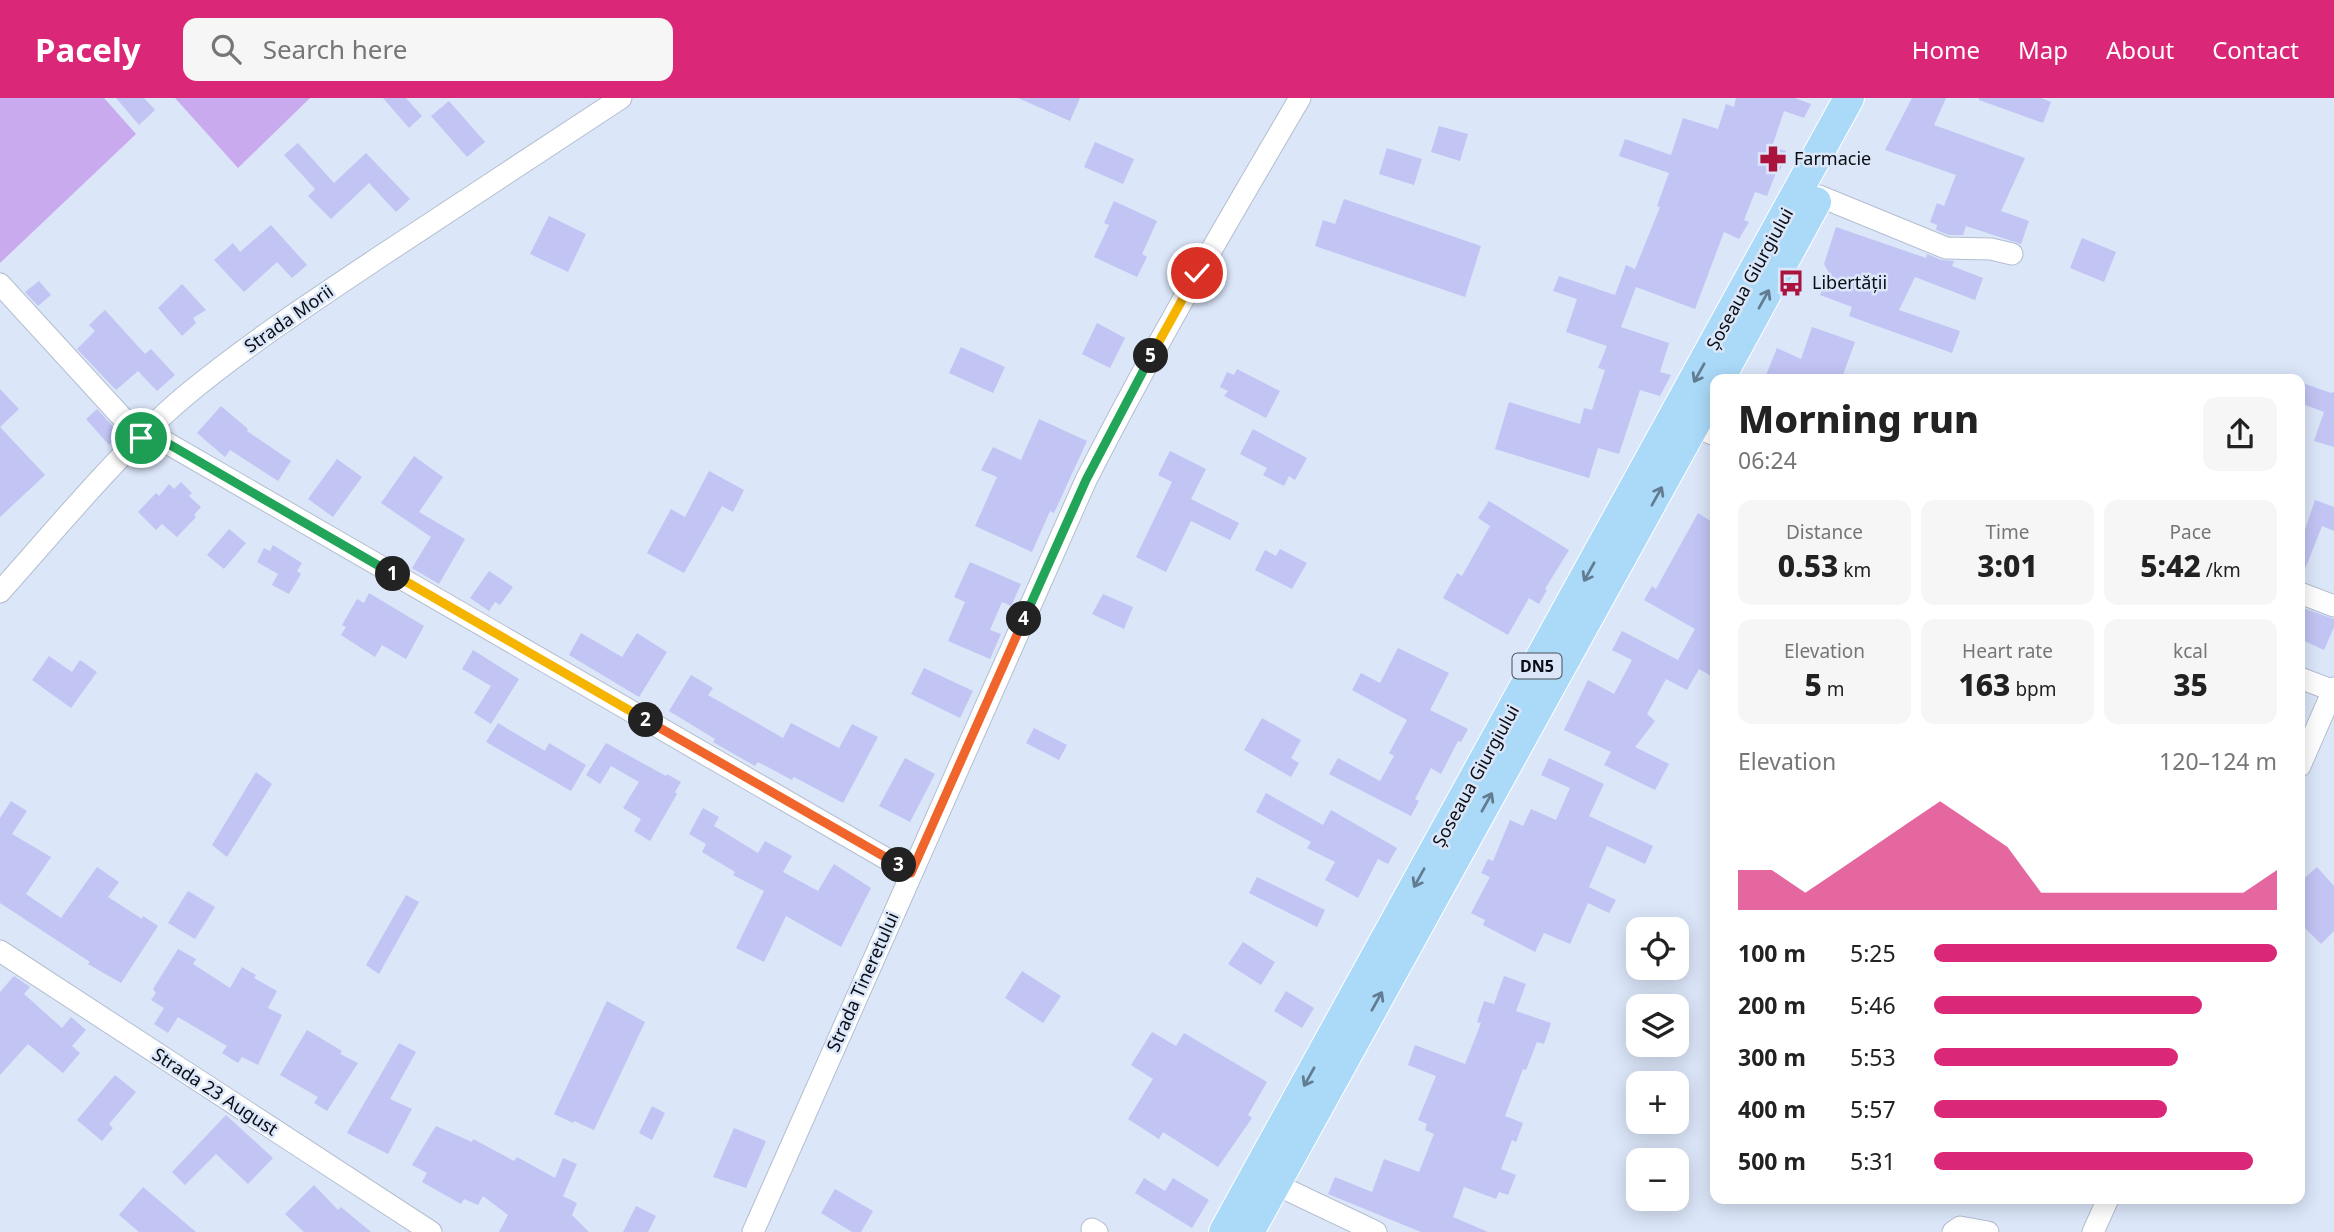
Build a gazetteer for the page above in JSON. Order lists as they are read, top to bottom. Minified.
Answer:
{"streets":{"highway":["Șoseaua Giurgiului","DN5"],"street":["Strada Morii","Strada Tineretului","Strada 23 August"]},"places":{"pharmacy":["Farmacie"],"bus stop":["Libertății"]},"page":{"header":"Pacely","search":"Search here","nav":["Home","Map","About","Contact"],"pins":["5","1","4","2","3"],"heading":["Morning run","06:24"],"stats":[["Distance","0.53 km"],["Time","3:01"],["Pace","5:42 /km"],["Elevation","5 m"],["Heart rate","163 bpm"],["kcal","35"]],"chart":["Elevation","120–124 m"],"map_buttons":["+","−"],"list":[{"name":"100 m","note":"5:25"},{"name":"200 m","note":"5:46"},{"name":"300 m","note":"5:53"},{"name":"400 m","note":"5:57"},{"name":"500 m","note":"5:31"}]}}
